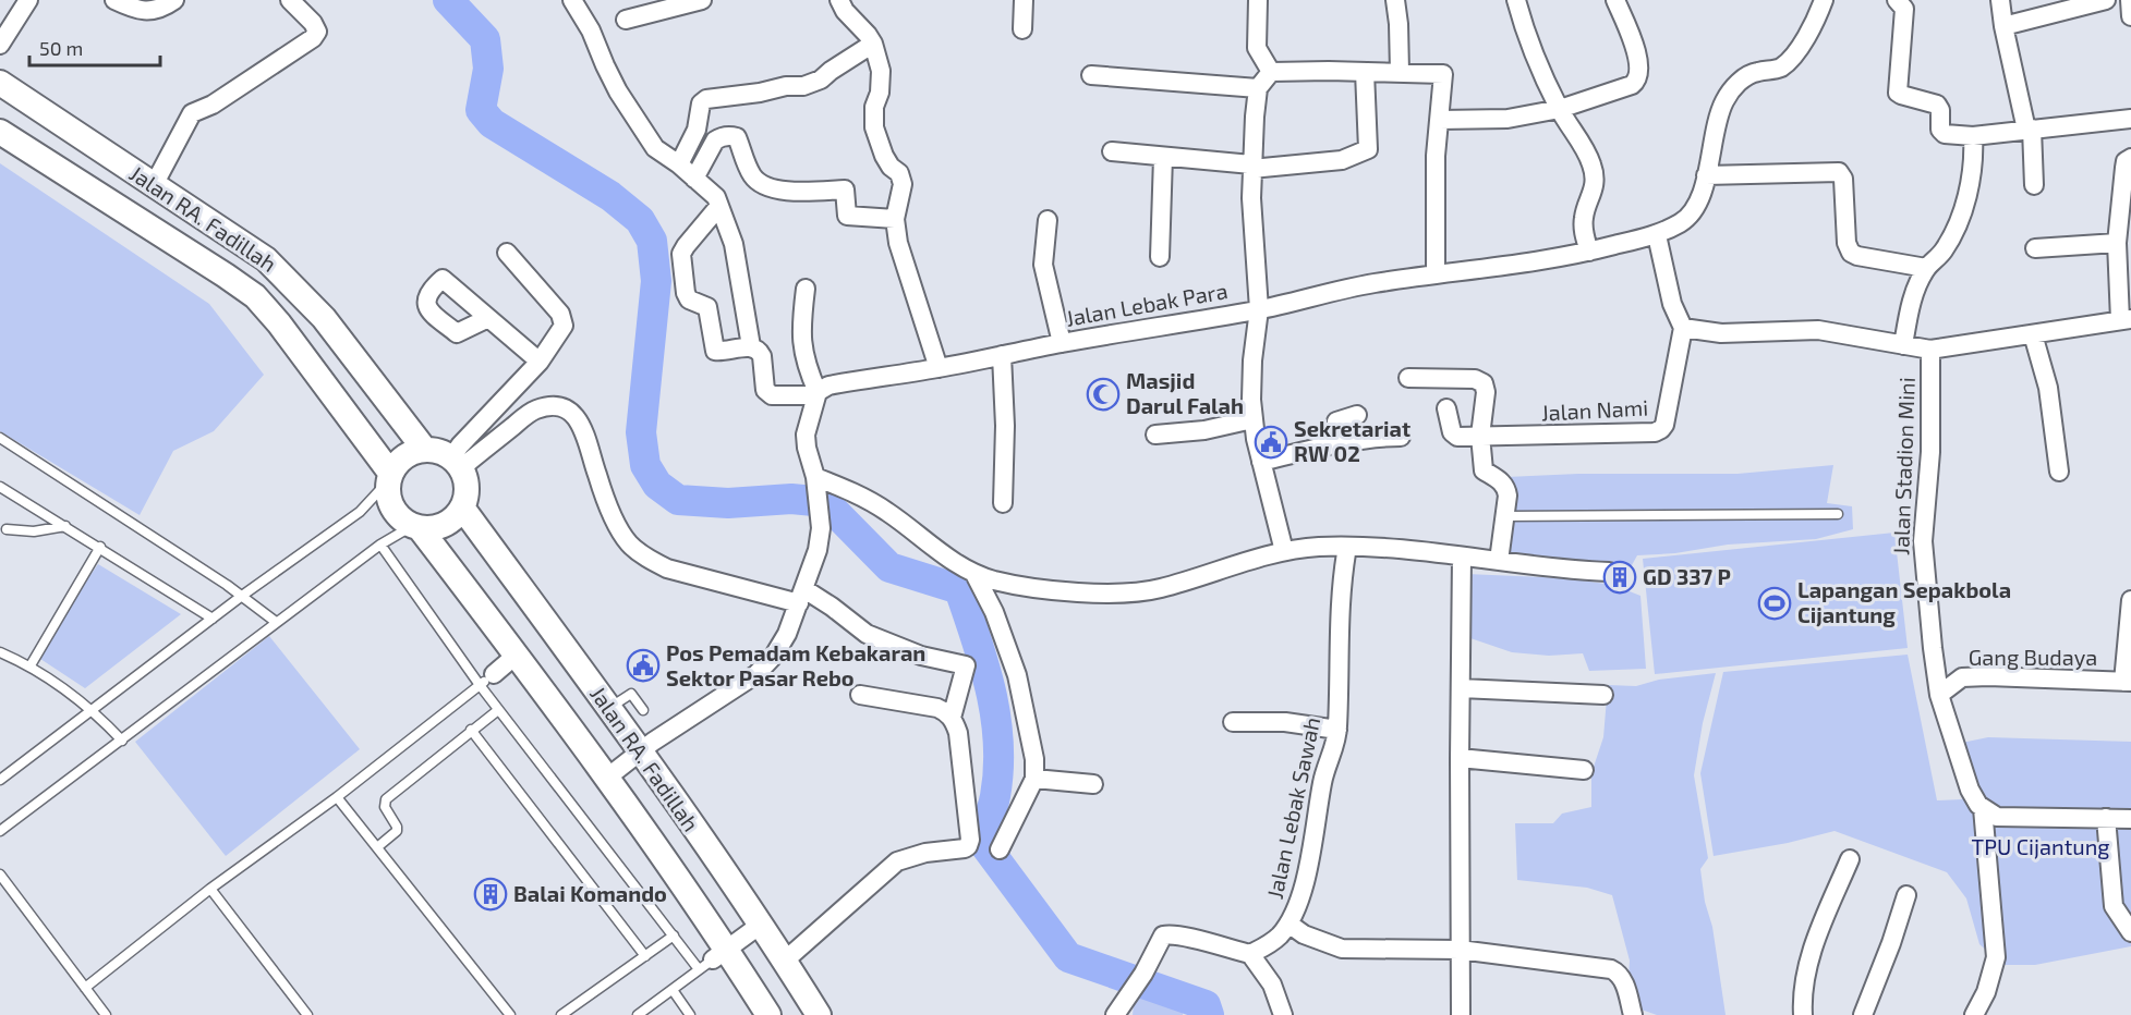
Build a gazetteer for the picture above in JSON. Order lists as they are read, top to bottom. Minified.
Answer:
{"streets":{"main road":["Jalan RA. Fadillah"],"street":["Jalan Lebak Para","Jalan Nami","Jalan Stadion Mini","Gang Budaya","Jalan Lebak Sawah"]},"crossings":[["Jalan Stadion Mini","Gang Budaya"]],"parks":["TPU Cijantung"],"places":{"mosque":["Masjid Darul Falah"],"public building":["Sekretariat RW 02","Pos Pemadam Kebakaran Sektor Pasar Rebo"],"building":["GD 337 P","Balai Komando"],"sports":["Lapangan Sepakbola Cijantung"]},"scale_bar":"50 m"}
